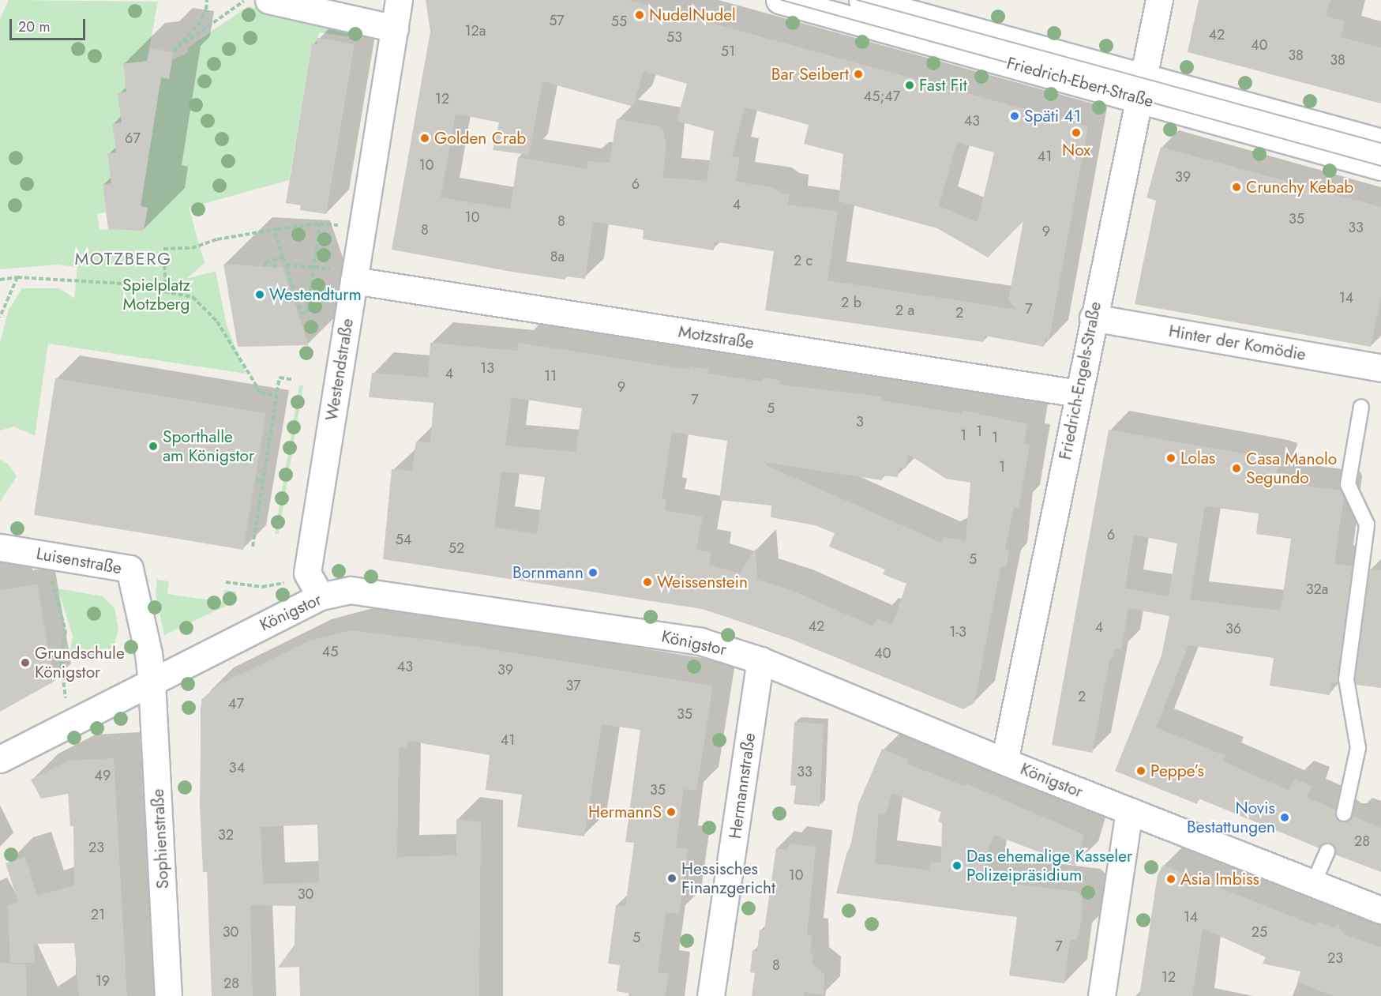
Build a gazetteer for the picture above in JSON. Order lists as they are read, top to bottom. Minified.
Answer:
{"streets":{"street":["Friedrich-Ebert-Straße","Motzstraße","Hinter der Komödie","Westendstraße","Friedrich-Engels-Straße","Luisenstraße","Königstor","Hermannstraße","Sophienstraße"]},"crossings":[["Friedrich-Ebert-Straße","Friedrich-Engels-Straße"],["Motzstraße","Westendstraße"],["Motzstraße","Friedrich-Engels-Straße"],["Hinter der Komödie","Friedrich-Engels-Straße"],["Westendstraße","Königstor"],["Friedrich-Engels-Straße","Königstor"],["Luisenstraße","Königstor"],["Luisenstraße","Sophienstraße"],["Königstor","Hermannstraße"],["Königstor","Sophienstraße"]],"districts":["MOTZBERG"],"parks":["Spielplatz Motzberg"],"places":["NudelNudel","Bar Seibert","Fast Fit","Späti 41","Nox","Golden Crab","Crunchy Kebab","Westendturm","Sporthalle am Königstor","Lolas","Casa Manolo Segundo","Bornmann","Weissenstein","Grundschule Königstor","Peppe’s","HermannS","Novis Bestattungen","Das ehemalige Kasseler Polizeipräsidium","Hessisches Finanzgericht","Asia Imbiss"],"house_numbers":["57","55","12a","42","53","40","51","38","38","45;47","12","43","67","41","10","39","6","4","10","35","8","33","8","9","8a","2 c","14","2 b","7","2 a","2","13","4","11","9","7","5","3","1","1","1","1","6","54","52","5","32a","42","4","36","1-3","45","40","43","39","37","2","47","35","41","34","33","49","35","32","28","23","10","30","21","14","30","25","5","7","23","8","12","19","28"],"scale_bar":"20 m"}
